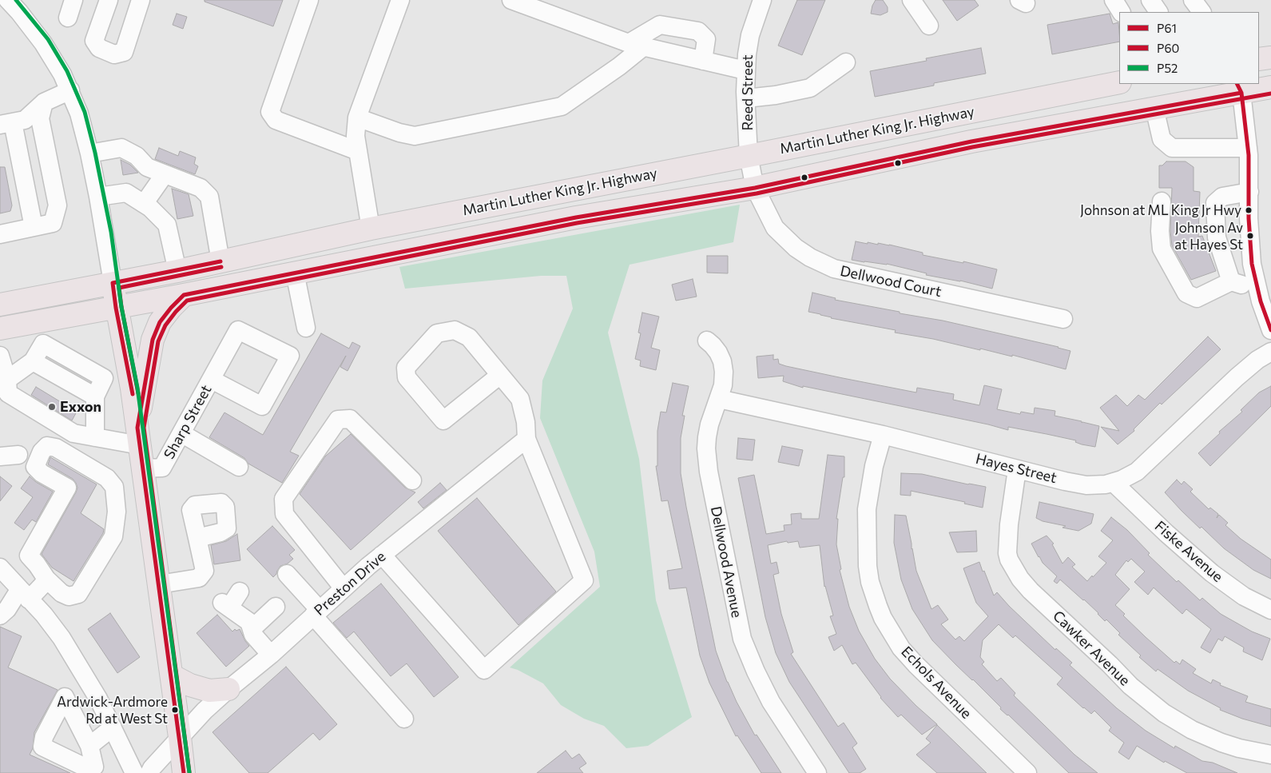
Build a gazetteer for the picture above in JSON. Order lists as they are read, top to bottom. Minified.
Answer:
{"streets":{"main road":["Martin Luther King Jr. Highway"],"street":["Reed Street","Dellwood Court","Sharp Street","Hayes Street","Fiske Avenue","Dellwood Avenue","Preston Drive","Cawker Avenue","Echols Avenue"]},"crossings":[["Reed Street","Martin Luther King Jr. Highway"],["Reed Street","Dellwood Court"],["Martin Luther King Jr. Highway","Dellwood Court"],["Hayes Street","Fiske Avenue"],["Hayes Street","Dellwood Avenue"],["Hayes Street","Cawker Avenue"],["Hayes Street","Echols Avenue"]],"places":["Johnson at ML King Jr Hwy","Johnson Av at Hayes St","Exxon","Ardwick-Ardmore Rd at West St"],"lines":["transit line P52","transit line P61","transit line P60"],"legend":["P61","P60","P52"]}
